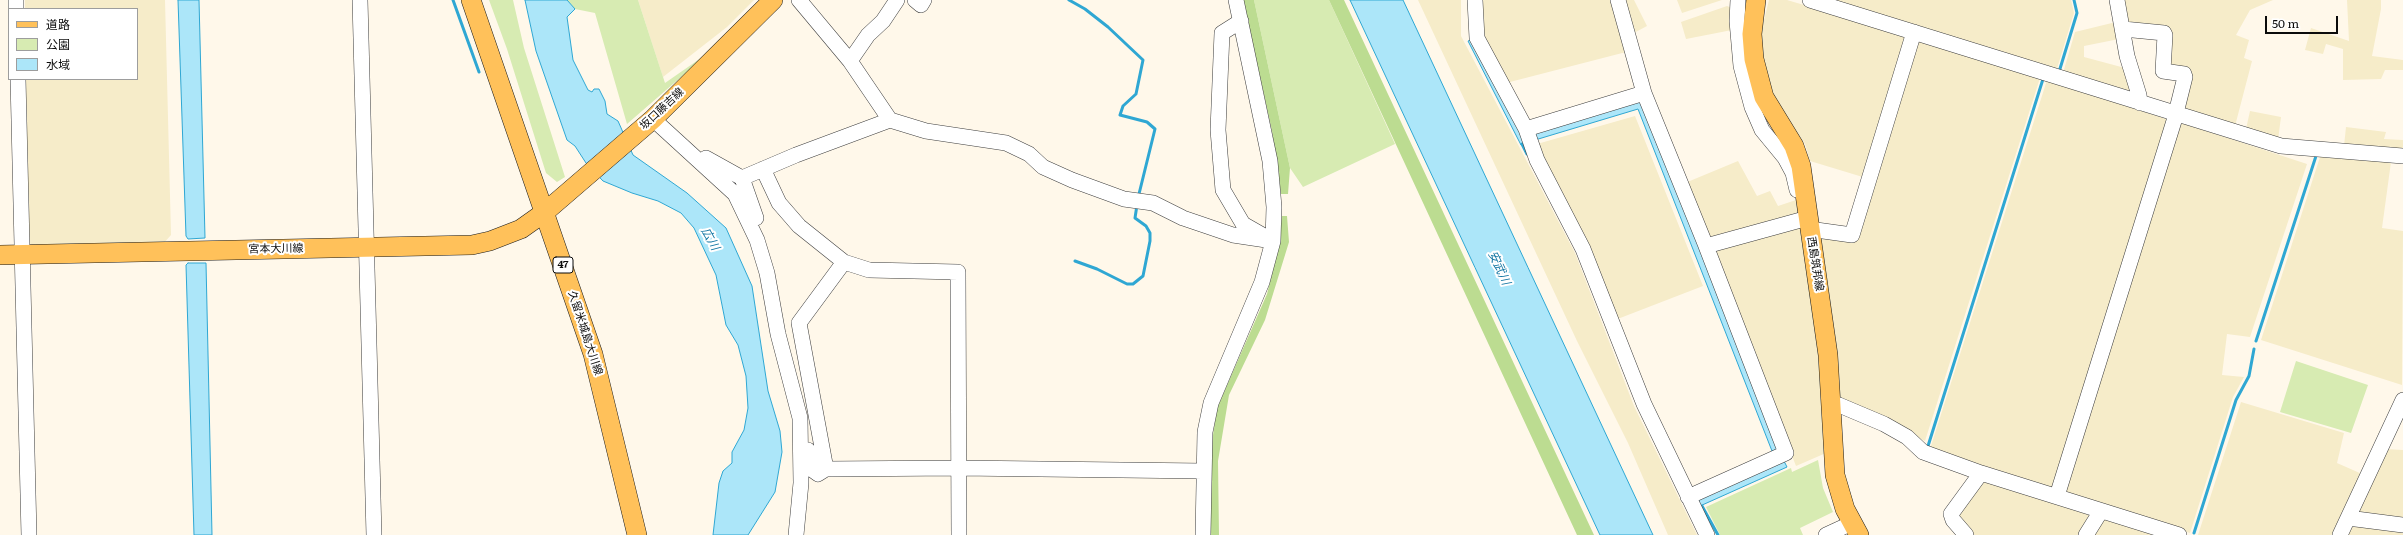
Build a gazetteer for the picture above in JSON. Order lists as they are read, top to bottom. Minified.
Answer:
{"streets":{"main road":["坂口藤吉線","宮本大川線","西島筑邦線","47","久留米城島大川線"]},"crossings":[["坂口藤吉線","宮本大川線"],["坂口藤吉線","久留米城島大川線"],["宮本大川線","久留米城島大川線"]],"water":["広川","安武川"],"legend":["道路","公園","水域"],"scale_bar":"50 m"}
